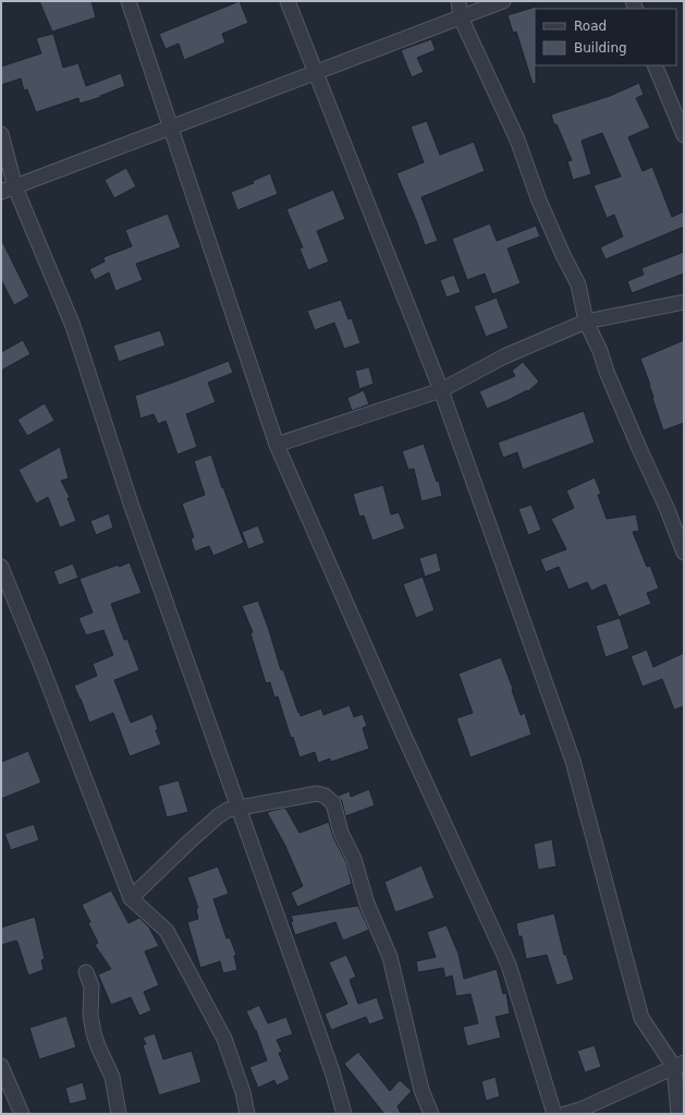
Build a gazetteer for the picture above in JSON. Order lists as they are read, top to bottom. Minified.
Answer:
{"legend":["Road","Building"]}
